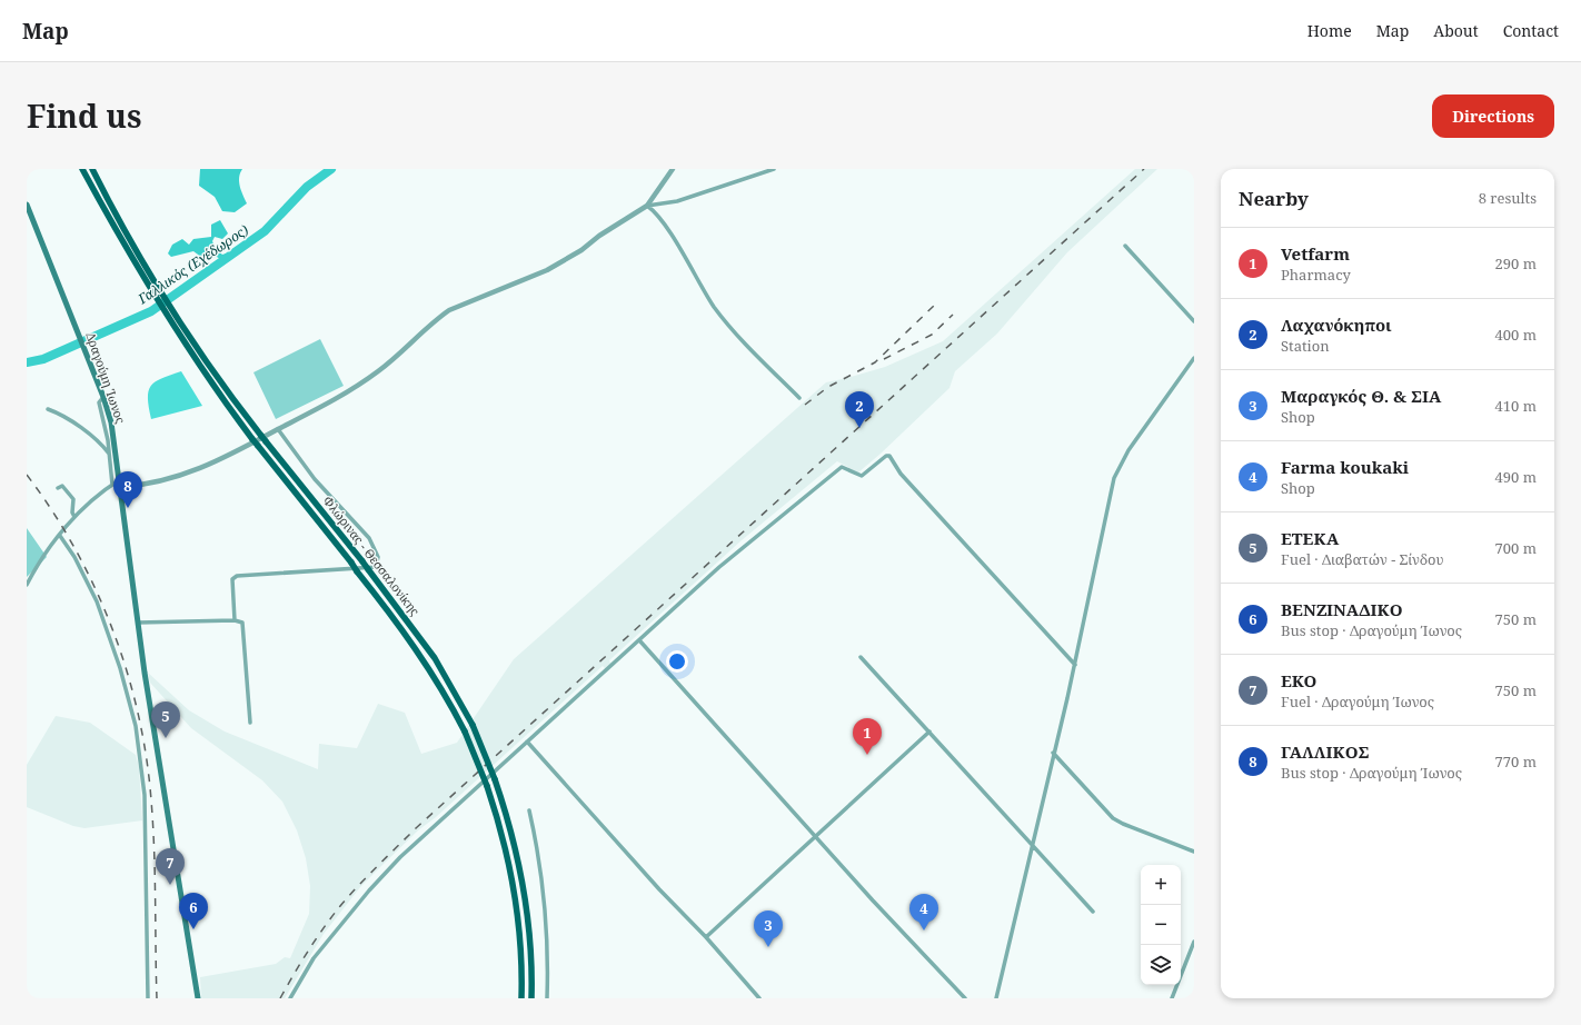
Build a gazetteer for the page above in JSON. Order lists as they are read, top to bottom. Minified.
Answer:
{"streets":{"main road":["Δραγούμη Ίωνος","Φλώρινας - Θεσσαλονίκης"]},"water":["Γαλλικός (Εχέδωρος)"],"page":{"header":"Map","nav":["Home","Map","About","Contact"],"title":"Find us","buttons":"Directions","heading":["Nearby","8 results"],"list":[{"mark":"1","name":"Vetfarm","note":"Pharmacy","value":"290 m"},{"mark":"2","name":"Λαχανόκηποι","note":"Station","value":"400 m"},{"mark":"3","name":"Μαραγκός Θ. & ΣΙΑ","note":"Shop","value":"410 m"},{"mark":"4","name":"Farma koukaki","note":"Shop","value":"490 m"},{"mark":"5","name":"ΕΤΕΚΑ","note":"Fuel · Διαβατών - Σίνδου","value":"700 m"},{"mark":"6","name":"ΒΕΝΖΙΝΑΔΙΚΟ","note":"Bus stop · Δραγούμη Ίωνος","value":"750 m"},{"mark":"7","name":"EKO","note":"Fuel · Δραγούμη Ίωνος","value":"750 m"},{"mark":"8","name":"ΓΑΛΛΙΚΟΣ","note":"Bus stop · Δραγούμη Ίωνος","value":"770 m"}],"pins":["2","8","5","1","7","6","4","3"],"map_buttons":["+","−"]}}
